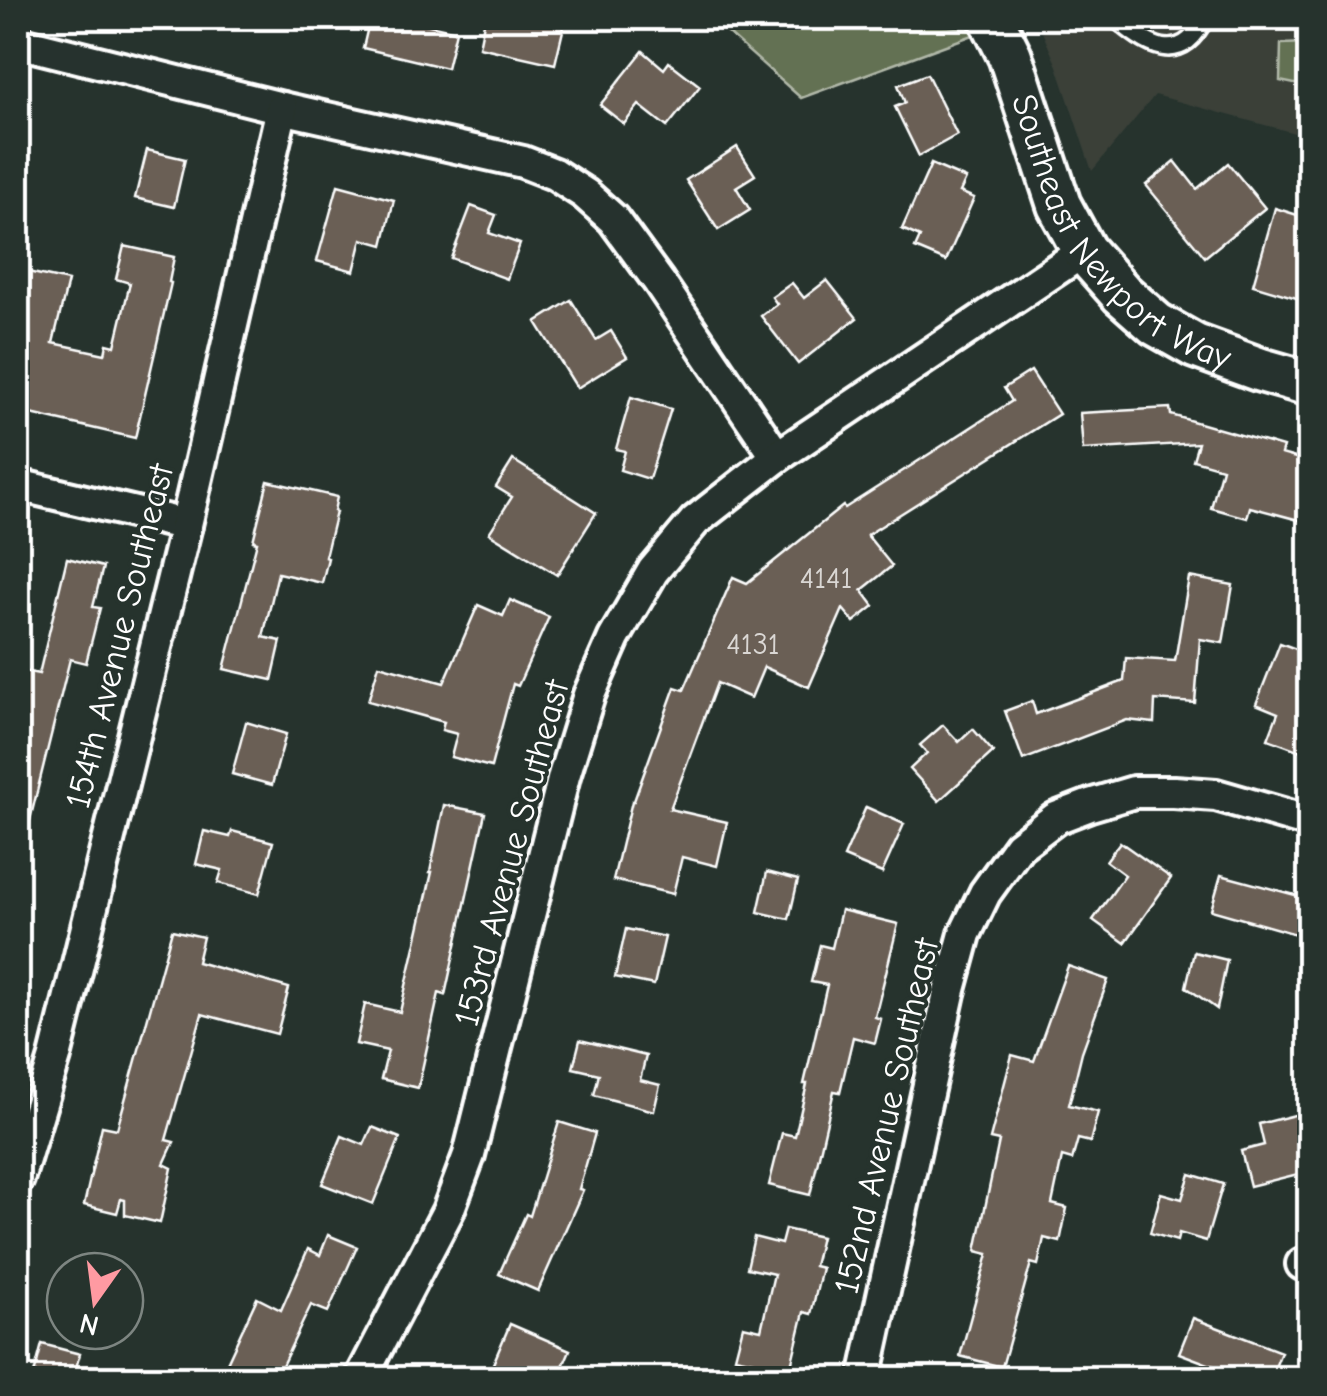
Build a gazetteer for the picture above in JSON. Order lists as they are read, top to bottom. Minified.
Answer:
{"streets":{"main road":["Southeast Newport Way"],"street":["154th Avenue Southeast","153rd Avenue Southeast","152nd Avenue Southeast"]},"crossings":[["Southeast Newport Way","153rd Avenue Southeast"]],"house_numbers":["4141","4131"],"north":"bottom"}
